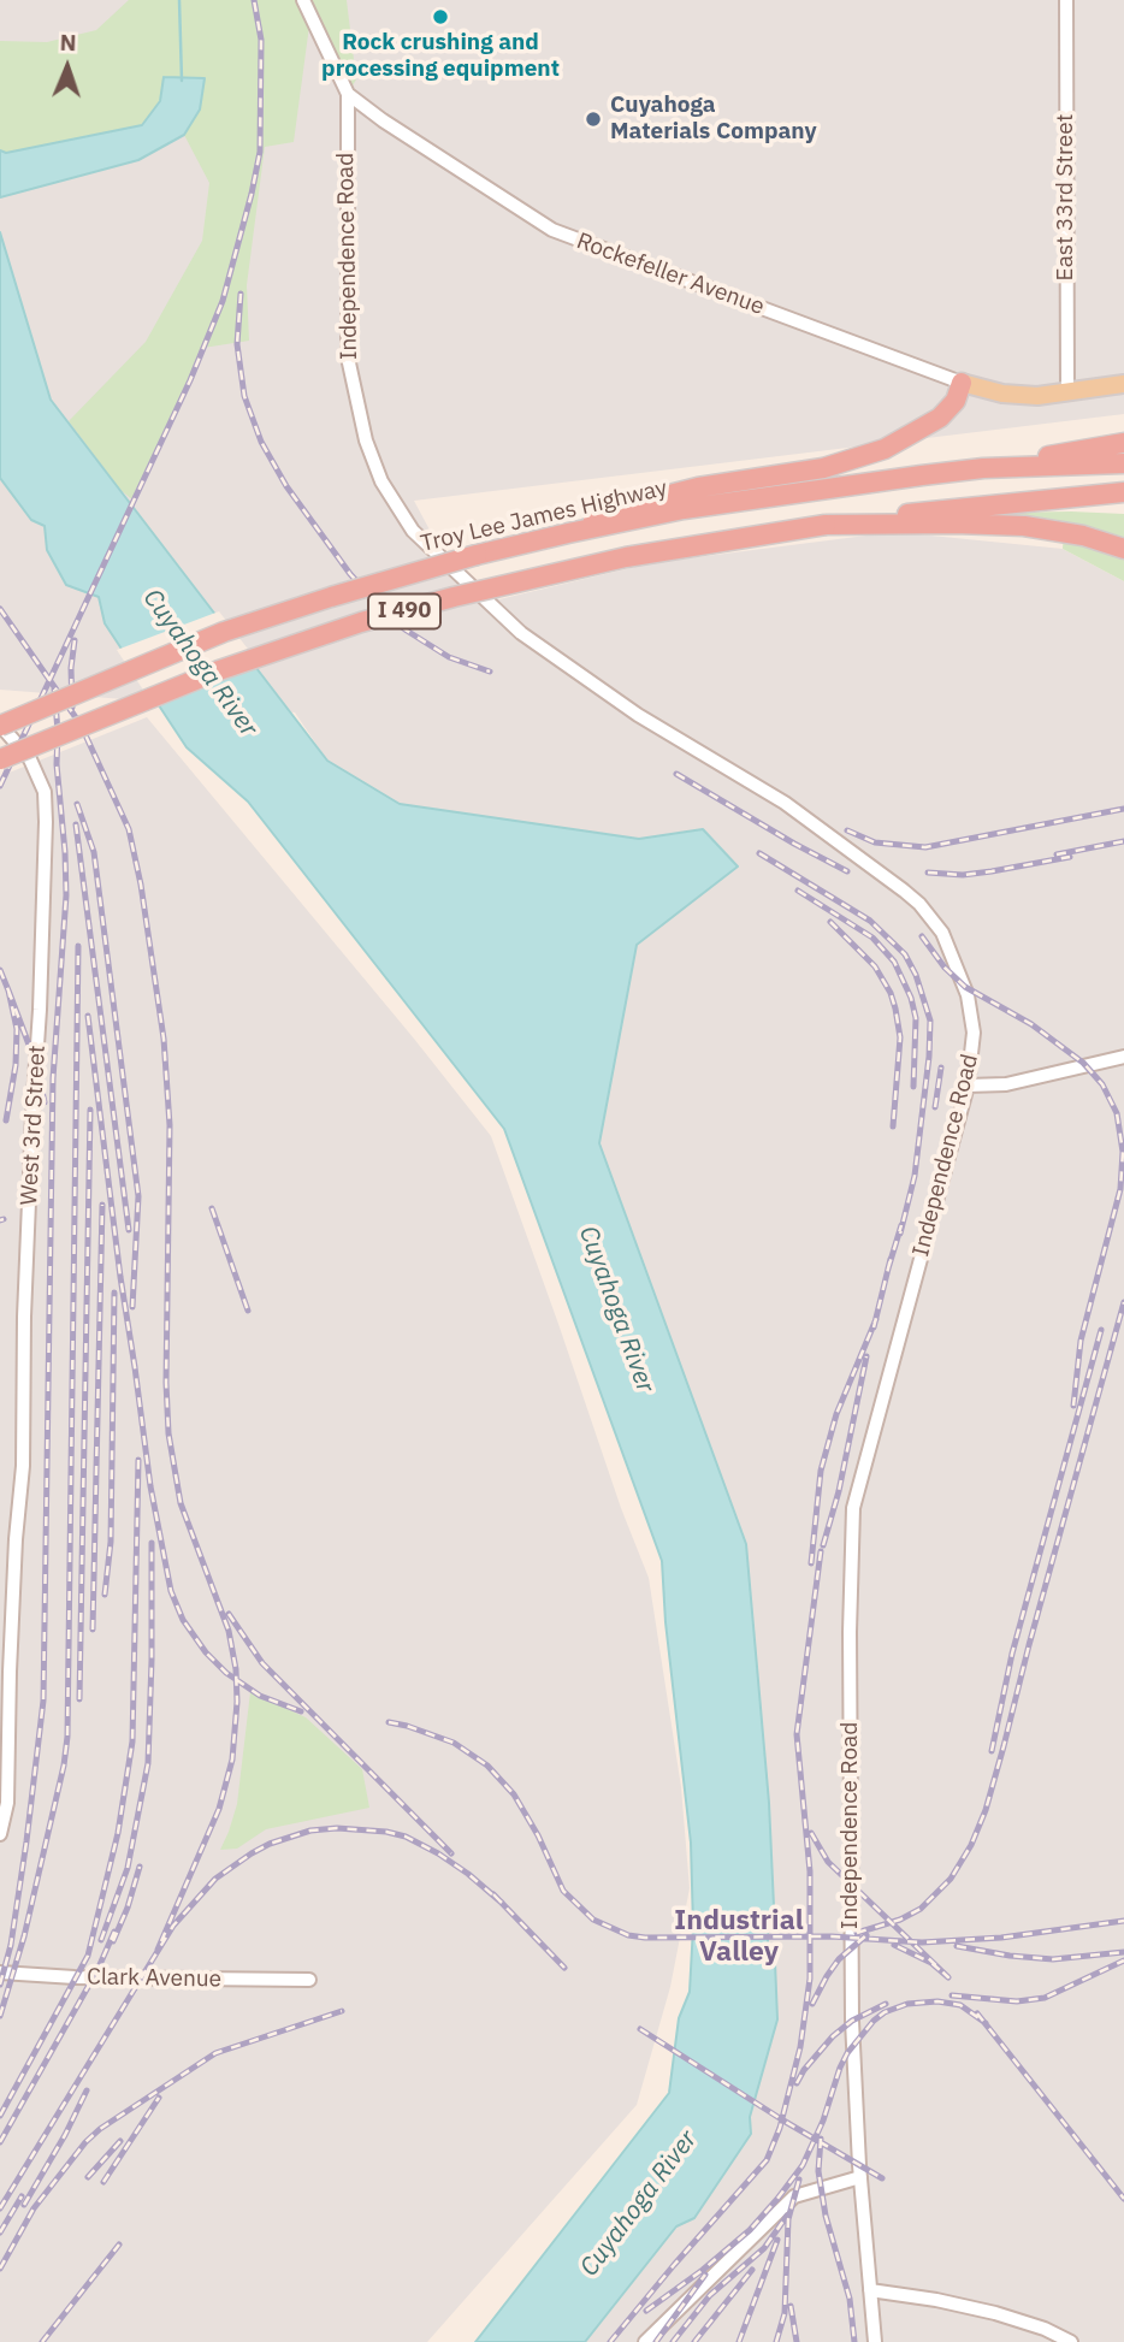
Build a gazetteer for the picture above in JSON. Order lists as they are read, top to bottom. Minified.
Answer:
{"streets":{"highway":["Troy Lee James Highway","I 490"],"main road":["Rockefeller Avenue"],"street":["East 33rd Street","Independence Road","West 3rd Street","Clark Avenue"]},"crossings":[["East 33rd Street","Rockefeller Avenue"],["Independence Road","Rockefeller Avenue"],["Troy Lee James Highway","West 3rd Street"]],"districts":["Industrial Valley"],"water":["Cuyahoga River"],"places":["Rock crushing and processing equipment","Cuyahoga Materials Company"],"north":"top"}
